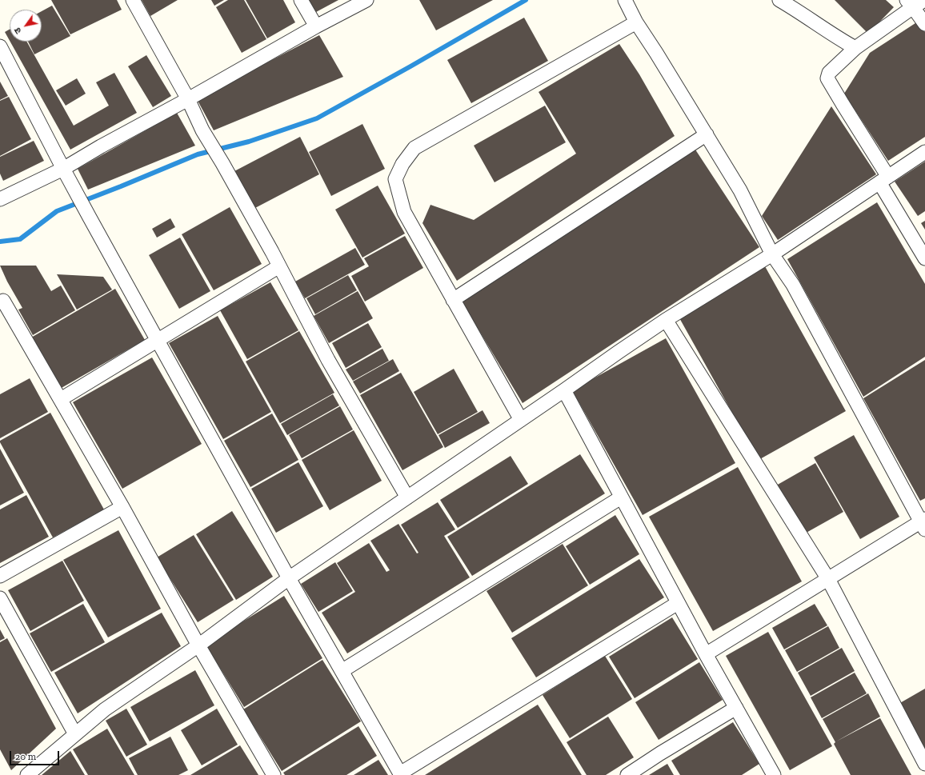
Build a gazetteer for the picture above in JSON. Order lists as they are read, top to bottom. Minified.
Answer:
{"scale_bar":"20 m","north":"bottom left"}
